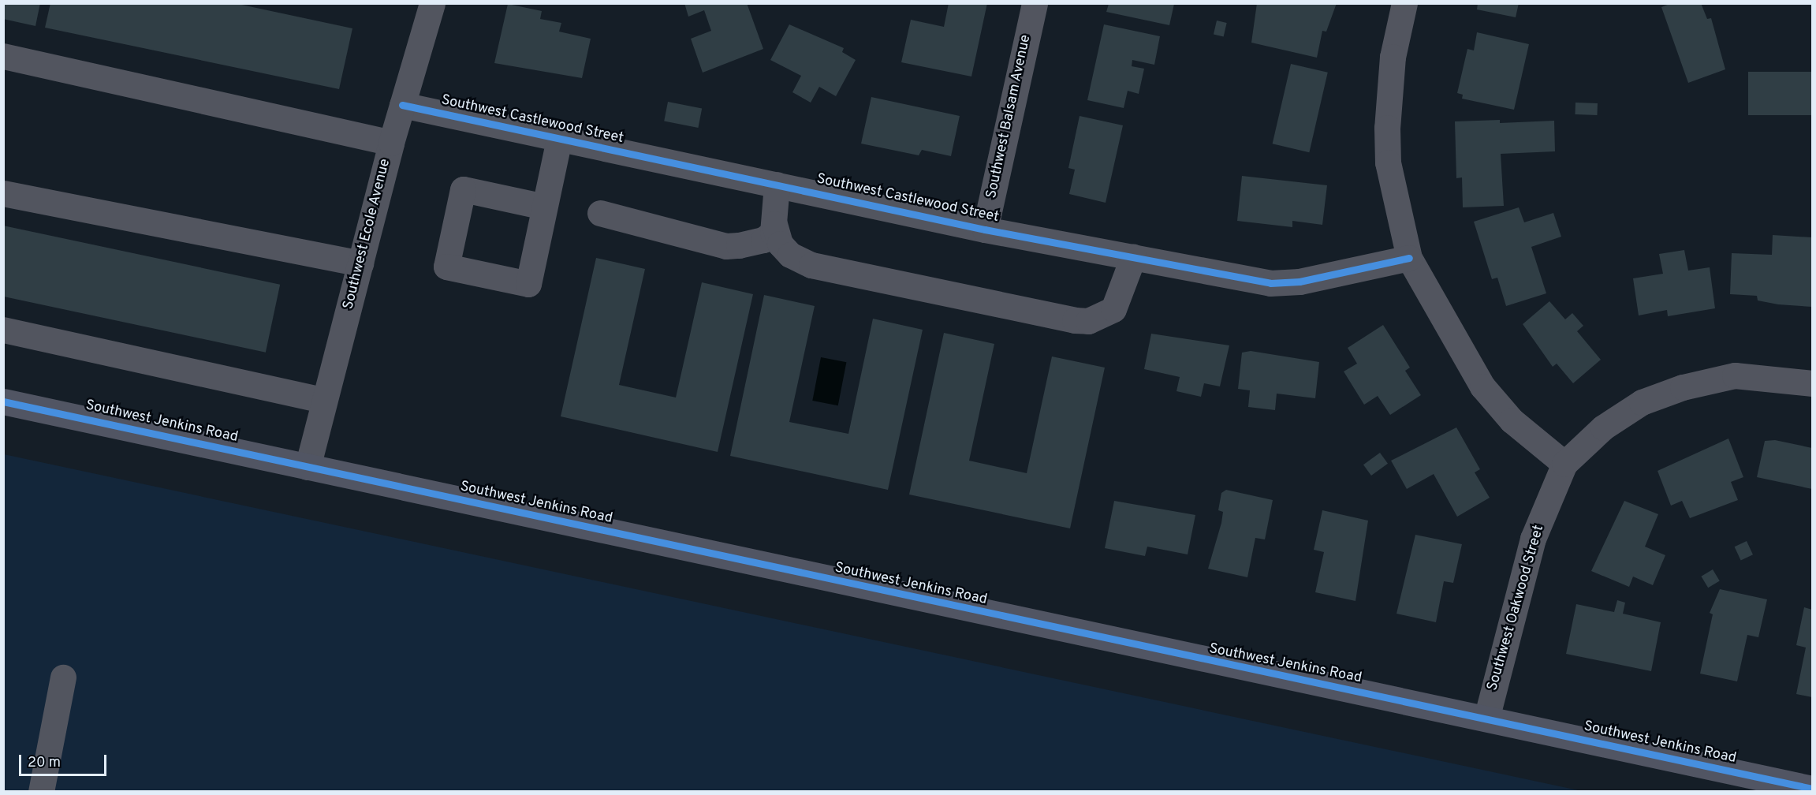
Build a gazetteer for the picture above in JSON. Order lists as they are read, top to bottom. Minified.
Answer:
{"streets":{"main road":["Southwest Jenkins Road"],"street":["Southwest Balsam Avenue","Southwest Castlewood Street","Southwest Ecole Avenue","Southwest Oakwood Street"]},"crossings":[["Southwest Balsam Avenue","Southwest Castlewood Street"],["Southwest Castlewood Street","Southwest Ecole Avenue"],["Southwest Ecole Avenue","Southwest Jenkins Road"],["Southwest Jenkins Road","Southwest Oakwood Street"]],"scale_bar":"20 m"}
